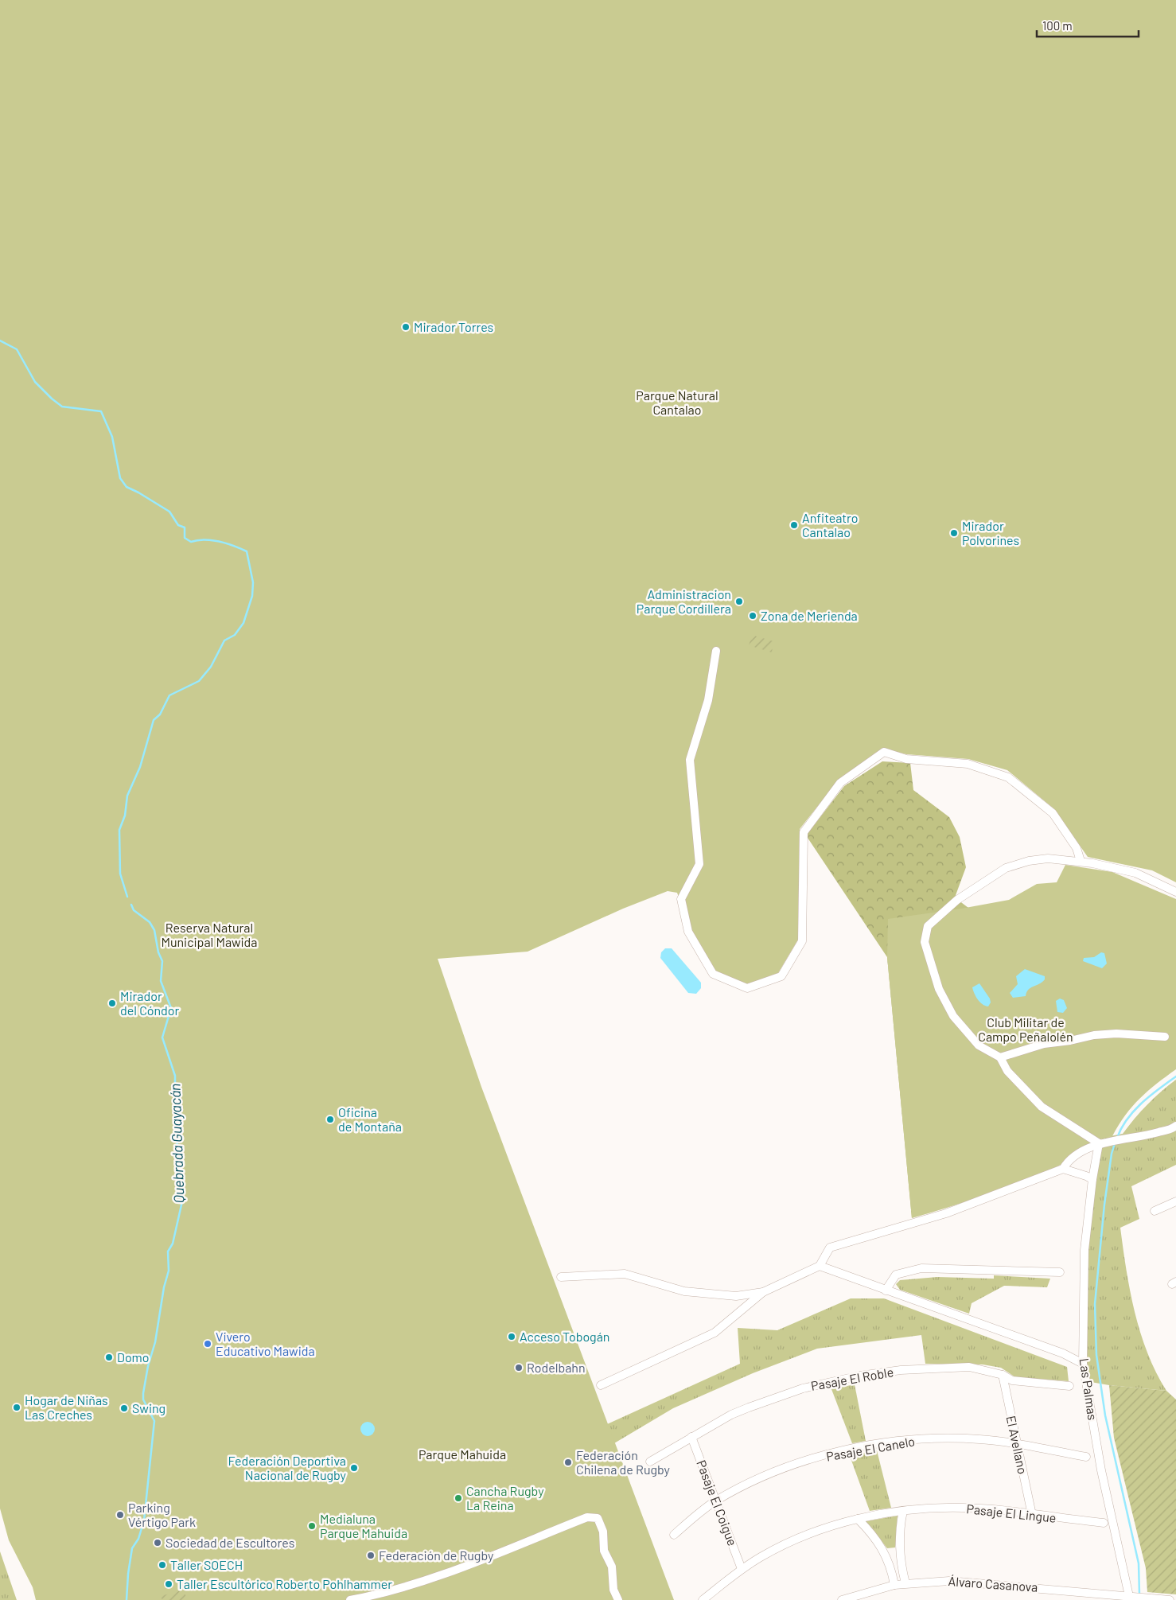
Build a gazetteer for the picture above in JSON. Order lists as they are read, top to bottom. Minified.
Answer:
{"streets":{"street":["Pasaje El Roble","Las Palmas","El Avellano","Pasaje El Canelo","Pasaje El Coigue","Pasaje El Lingue","Álvaro Casanova"]},"crossings":[["Pasaje El Roble","El Avellano"],["Pasaje El Roble","Pasaje El Coigue"],["Las Palmas","Álvaro Casanova"],["El Avellano","Pasaje El Canelo"],["El Avellano","Pasaje El Lingue"],["Pasaje El Canelo","Pasaje El Coigue"],["Pasaje El Coigue","Pasaje El Lingue"]],"water":["Quebrada Guayacán"],"parks":["Parque Natural Cantalao","Reserva Natural Municipal Mawida","Club Militar de Campo Peñalolén","Parque Mahuida"],"places":["Mirador Torres","Anfiteatro Cantalao","Mirador Polvorines","Administracion Parque Cordillera","Zona de Merienda","Mirador del Cóndor","Oficina de Montaña","Acceso Tobogán","Vivero Educativo Mawida","Domo","Rodelbahn","Hogar de Niñas Las Creches","Swing","Federación Chilena de Rugby","Federación Deportiva Nacional de Rugby","Cancha Rugby La Reina","Parking Vértigo Park","Medialuna Parque Mahuida","Sociedad de Escultores","Federación de Rugby","Taller SOECH","Taller Escultórico Roberto Pohlhammer"],"scale_bar":"100 m"}
